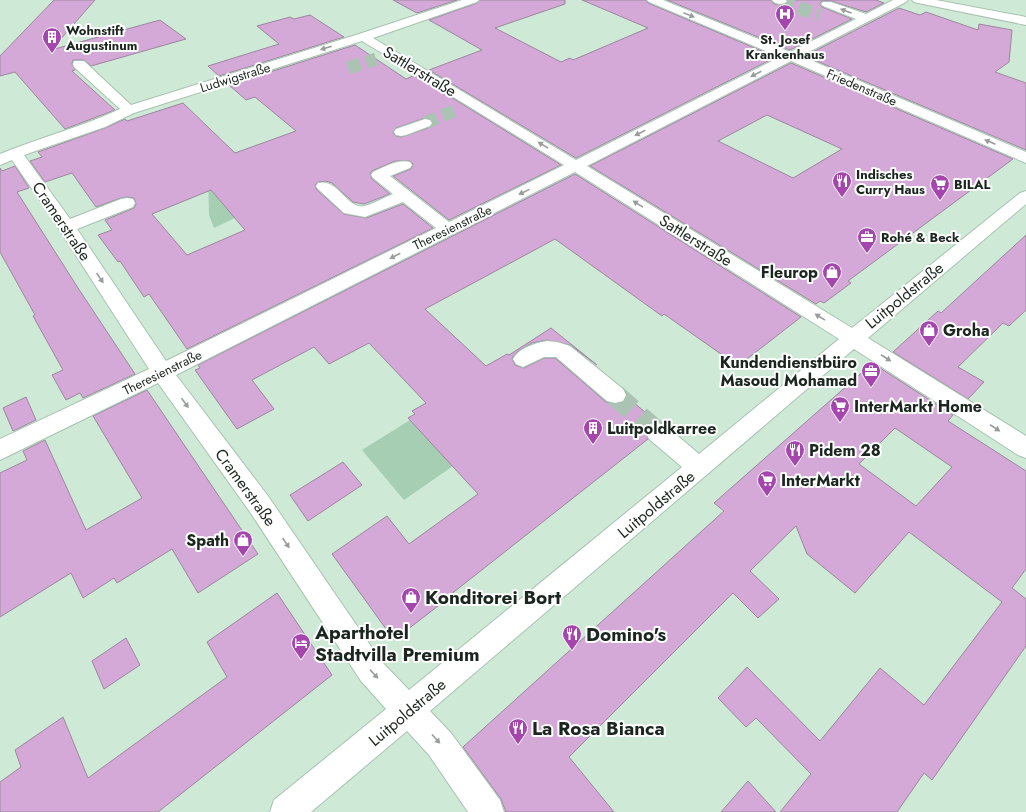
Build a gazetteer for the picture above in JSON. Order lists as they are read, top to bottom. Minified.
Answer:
{"streets":{"street":["Sattlerstraße","Ludwigstraße","Friedenstraße","Cramerstraße","Theresienstraße","Luitpoldstraße"]},"crossings":[["Sattlerstraße","Ludwigstraße"],["Sattlerstraße","Theresienstraße"],["Sattlerstraße","Luitpoldstraße"],["Ludwigstraße","Cramerstraße"],["Friedenstraße","Theresienstraße"],["Cramerstraße","Theresienstraße"],["Cramerstraße","Luitpoldstraße"]],"one_way":["Ludwigstraße","Cramerstraße","Theresienstraße"],"places":{"hospital":["St. Josef Krankenhaus"],"building":["Wohnstift Augustinum","Luitpoldkarree"],"restaurant":["Indisches Curry Haus","Pidem 28","Domino's","La Rosa Bianca"],"supermarket":["BILAL","InterMarkt Home","InterMarkt"],"office":["Rohé & Beck","Kundendienstbüro Masoud Mohamad"],"shop":["Fleurop","Groha","Spath","Konditorei Bort"],"hotel":["Aparthotel Stadtvilla Premium"]}}
